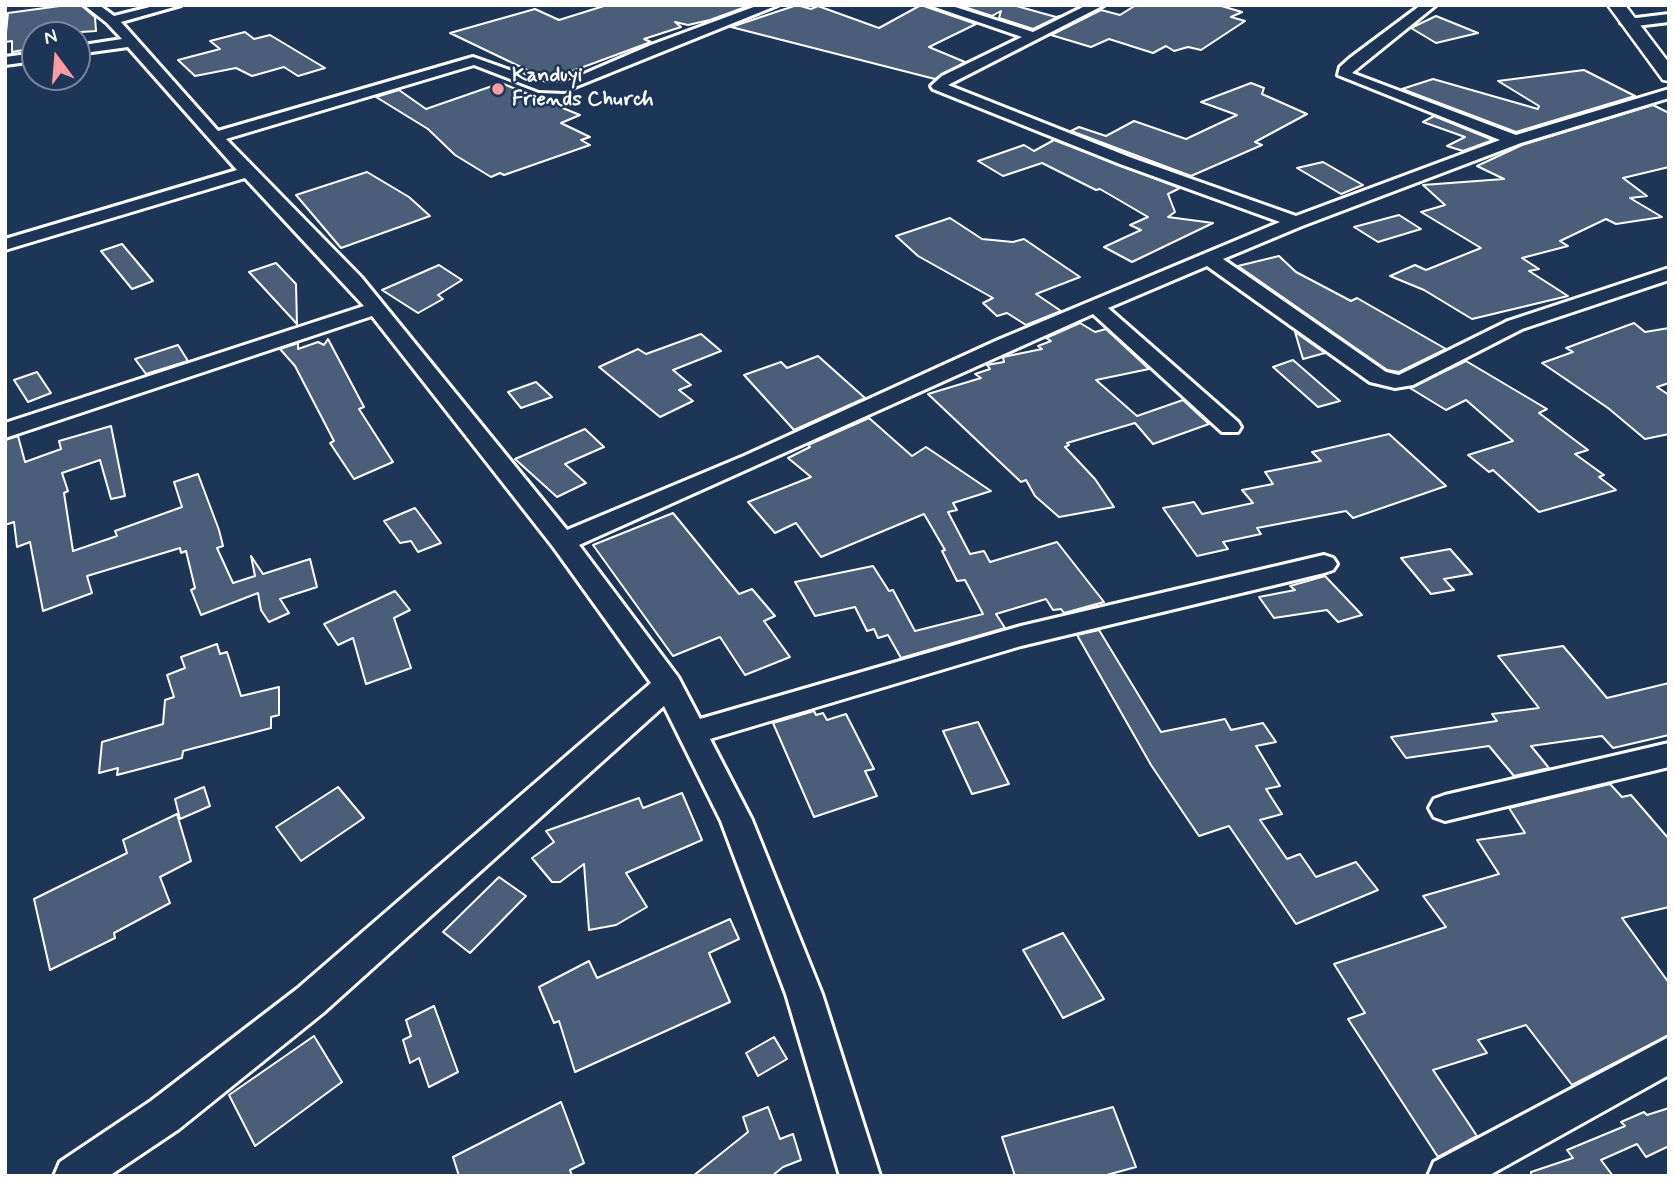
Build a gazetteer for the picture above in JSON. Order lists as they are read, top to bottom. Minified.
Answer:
{"places":["Kanduyi Friends Church"],"north":"top"}
